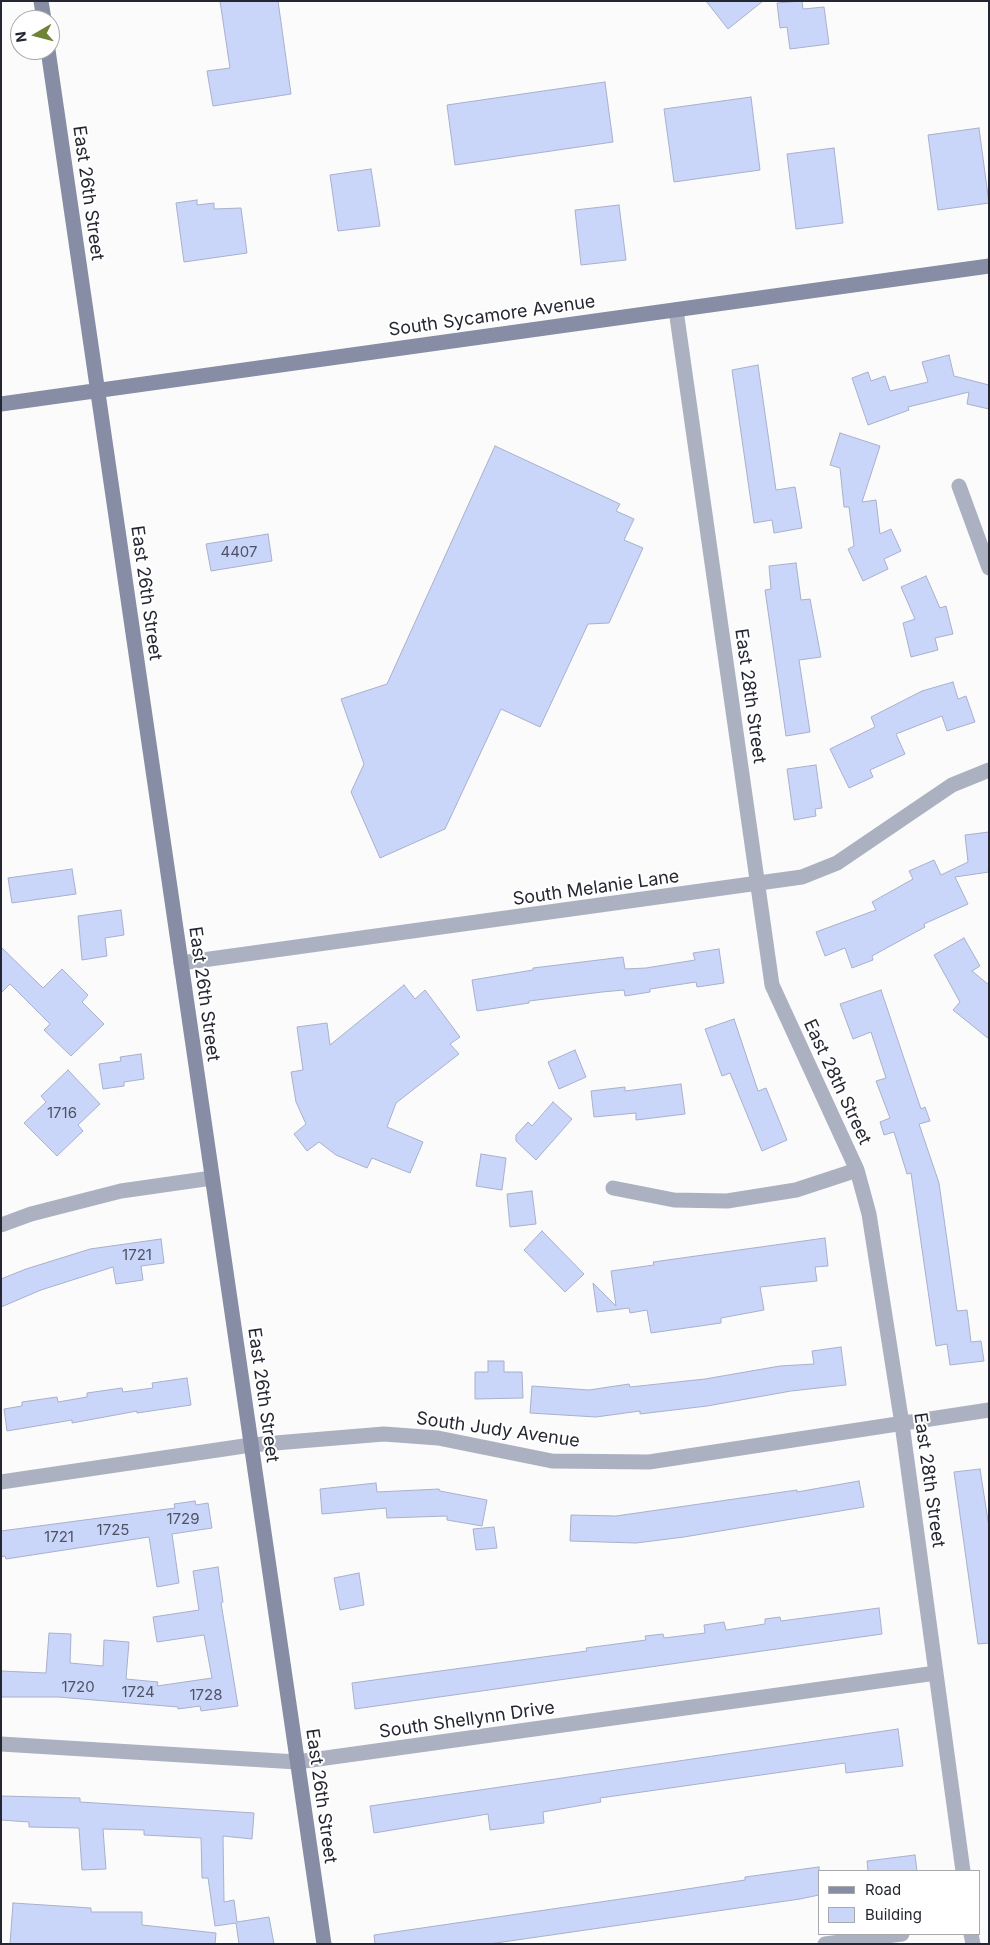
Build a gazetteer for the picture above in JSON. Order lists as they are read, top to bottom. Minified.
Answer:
{"streets":{"main road":["East 26th Street","South Sycamore Avenue"],"street":["East 28th Street","South Melanie Lane","South Judy Avenue","South Shellynn Drive"]},"crossings":[["East 26th Street","South Sycamore Avenue"],["East 26th Street","South Melanie Lane"],["East 26th Street","South Judy Avenue"],["East 26th Street","South Shellynn Drive"],["South Sycamore Avenue","East 28th Street"],["East 28th Street","South Melanie Lane"],["East 28th Street","South Judy Avenue"],["East 28th Street","South Shellynn Drive"]],"house_numbers":["4407","1716","1721","1729","1725","1721","1720","1724","1728"],"legend":["Road","Building"],"north":"left"}
